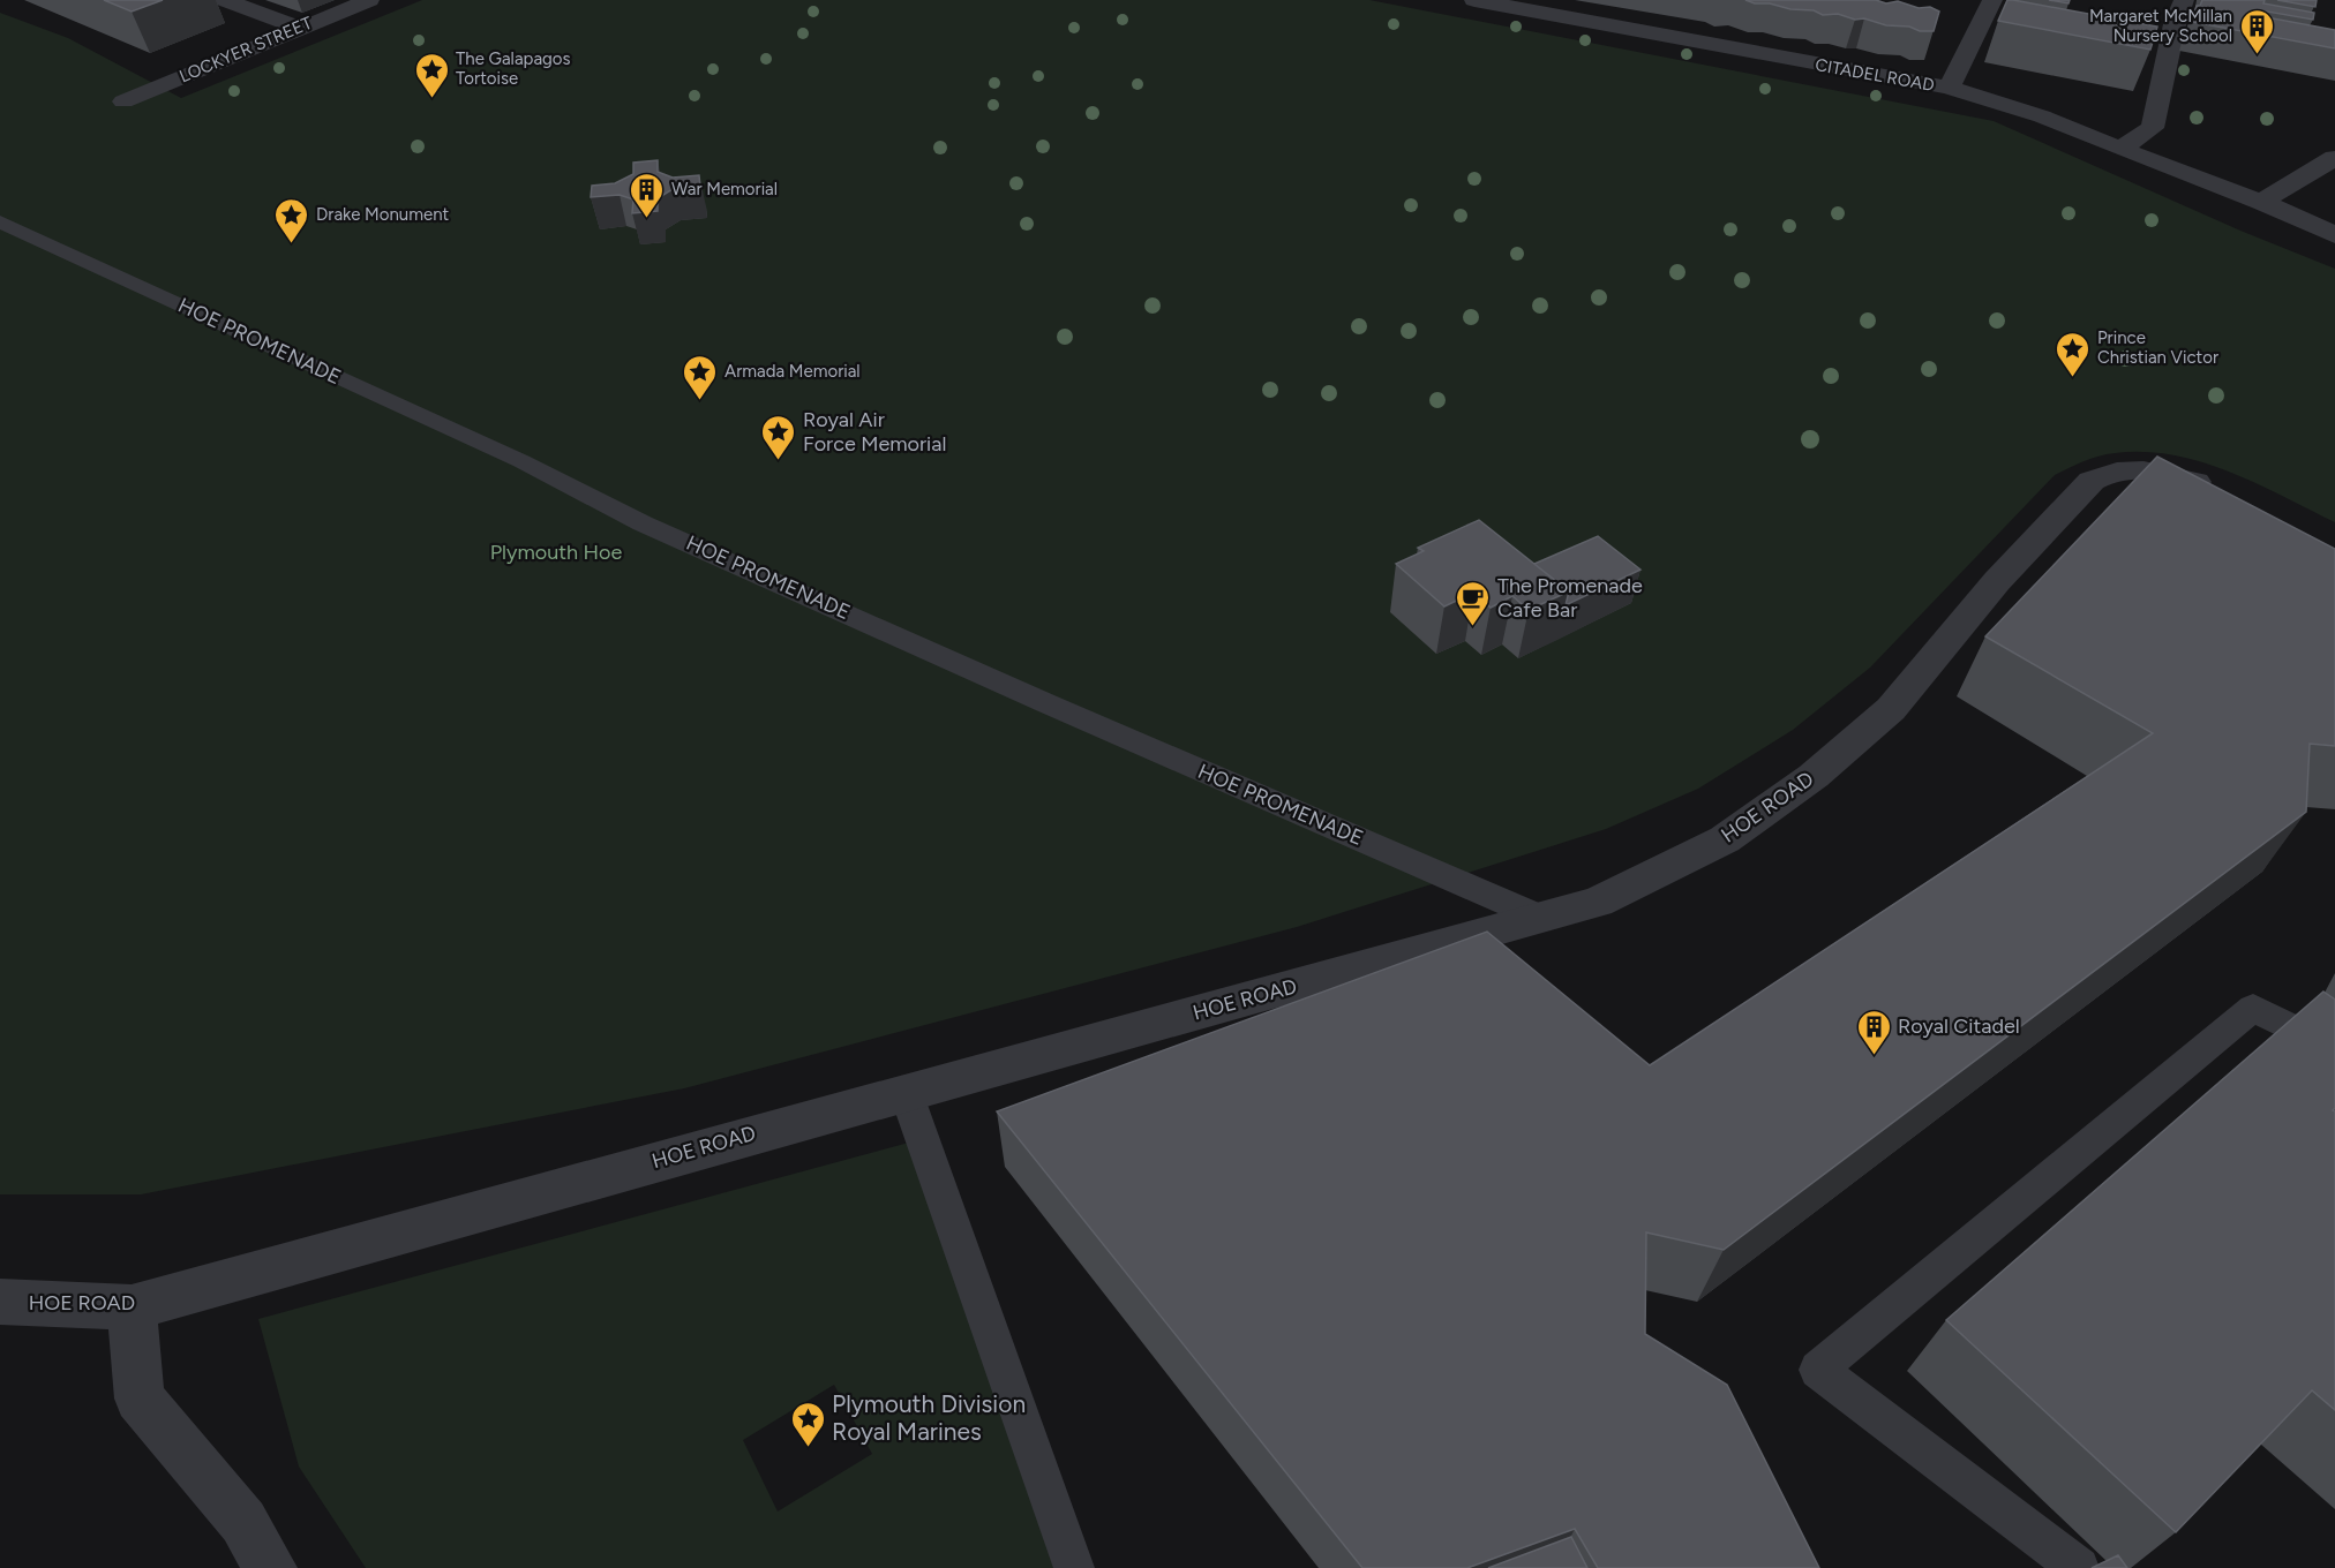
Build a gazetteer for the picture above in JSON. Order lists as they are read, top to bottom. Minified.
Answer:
{"streets":{"street":["LOCKYER STREET","CITADEL ROAD","HOE ROAD"],"lane":["HOE PROMENADE"]},"crossings":[["HOE PROMENADE","HOE ROAD"]],"parks":["Plymouth Hoe"],"places":{"building":["Margaret McMillan Nursery School","War Memorial","Royal Citadel"],"place":["The Galapagos Tortoise","Drake Monument","Prince Christian Victor","Armada Memorial","Royal Air Force Memorial","Plymouth Division Royal Marines"],"cafe":["The Promenade Cafe Bar"]}}
